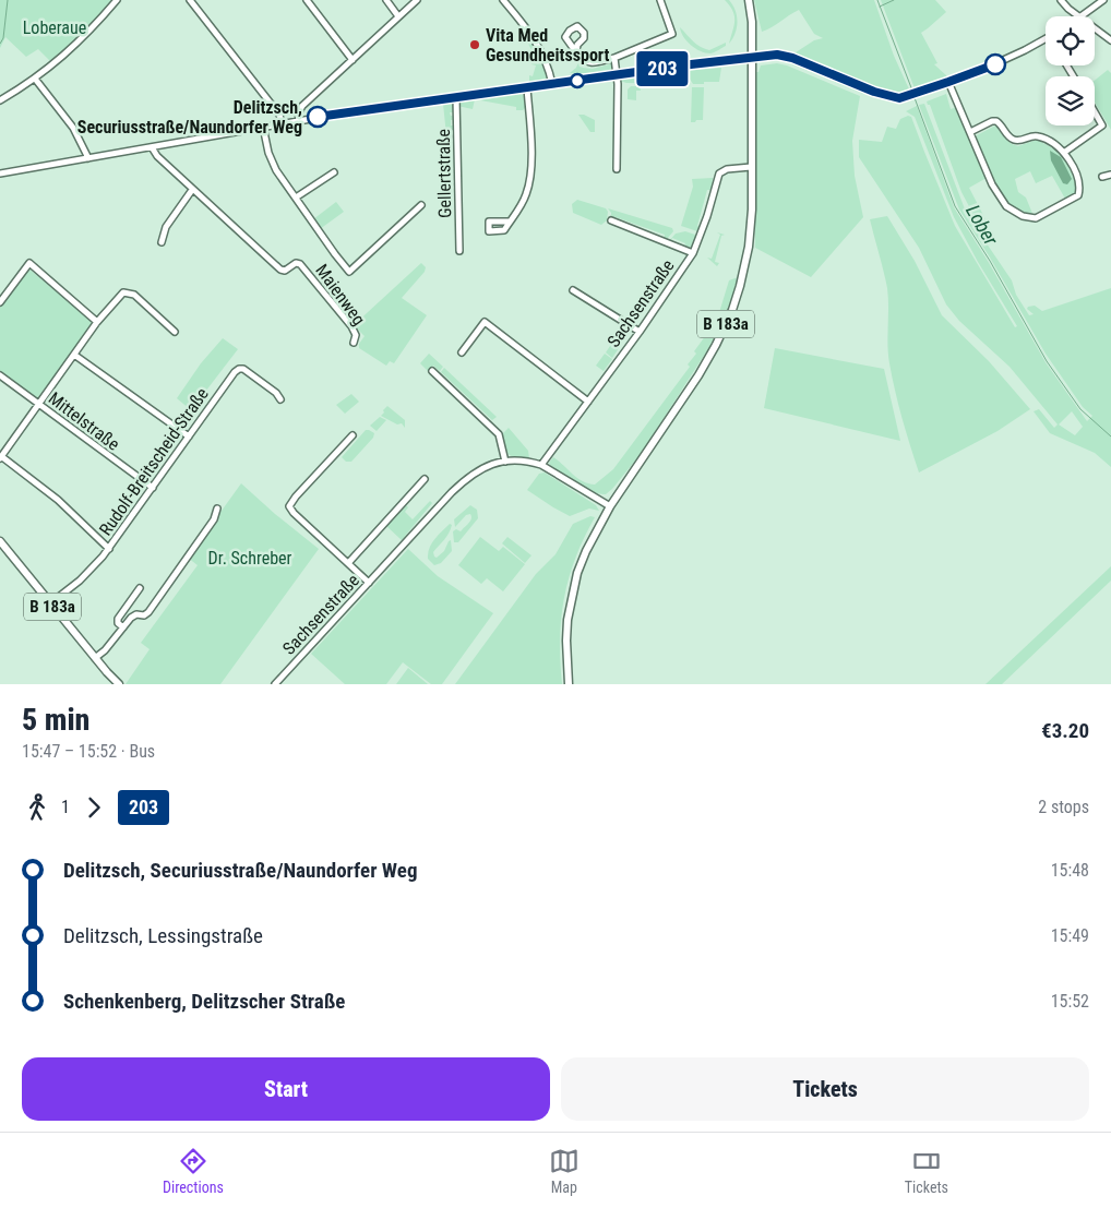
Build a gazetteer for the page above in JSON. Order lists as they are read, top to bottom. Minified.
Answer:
{"streets":{"main road":["B 183a"],"street":["Gellertstraße","Maienweg","Sachsenstraße","Mittelstraße","Rudolf-Breitscheid-Straße"]},"crossings":[["Sachsenstraße","B 183a"],["B 183a","Rudolf-Breitscheid-Straße"],["Mittelstraße","Rudolf-Breitscheid-Straße"]],"water":["Lober"],"parks":["Loberaue","Dr. Schreber"],"places":["Vita Med Gesundheitssport","Delitzsch, Securiusstraße/Naundorfer Weg"],"lines":["bus line 203"],"page":{"on_map":"203","heading":["5 min","15:47 – 15:52 · Bus","€3.20"],"legs":["1","203","2 stops"],"list":[{"name":"Delitzsch, Securiusstraße/Naundorfer Weg","value":"15:48"},{"name":"Delitzsch, Lessingstraße","value":"15:49"},{"name":"Schenkenberg, Delitzscher Straße","value":"15:52"}],"buttons":["Start","Tickets"],"tabs":["Directions","Map","Tickets"]}}
